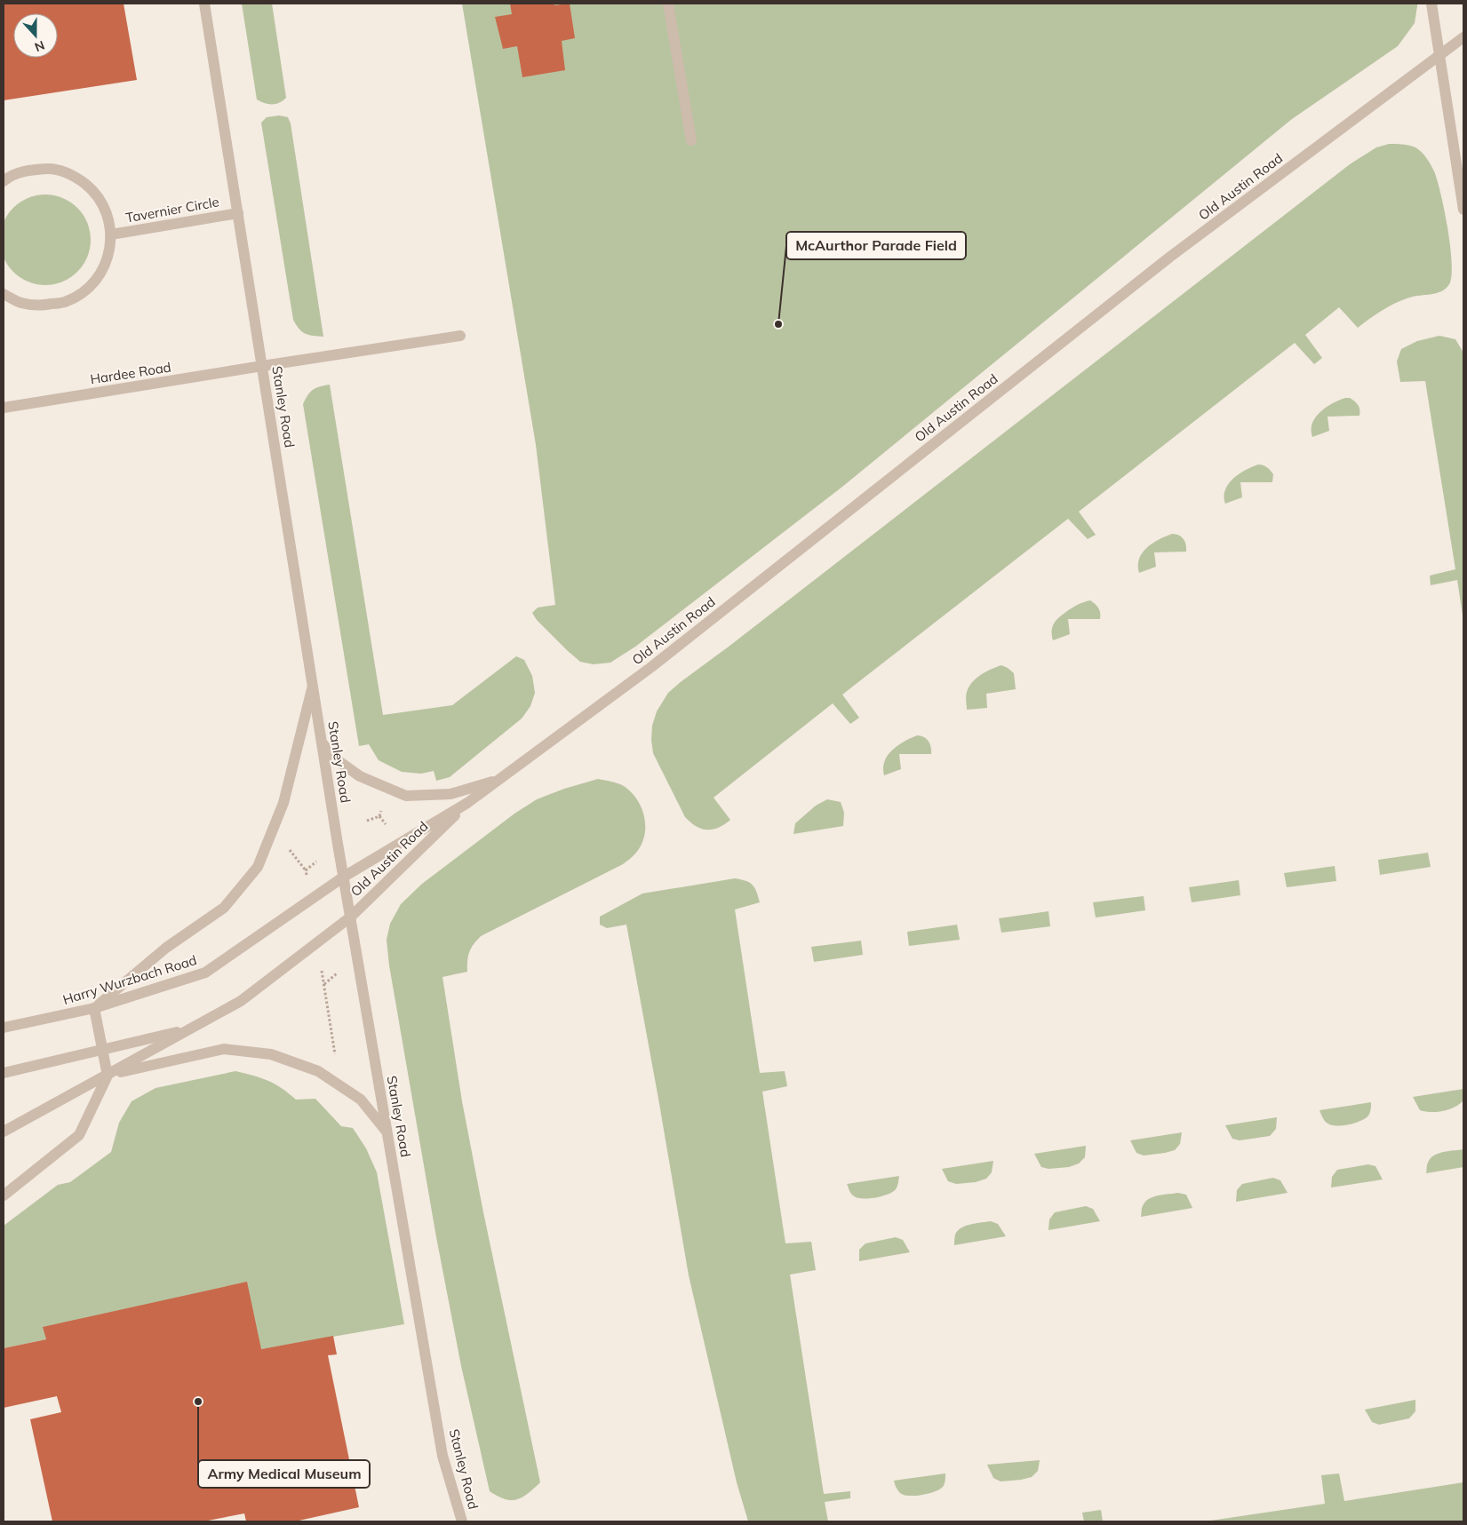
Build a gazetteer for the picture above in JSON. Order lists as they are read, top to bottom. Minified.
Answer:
{"streets":{"street":["Old Austin Road","Tavernier Circle","Hardee Road","Stanley Road","Harry Wurzbach Road"]},"crossings":[["Old Austin Road","Stanley Road"],["Old Austin Road","Harry Wurzbach Road"],["Tavernier Circle","Stanley Road"],["Hardee Road","Stanley Road"],["Stanley Road","Harry Wurzbach Road"]],"places":["McAurthor Parade Field","Army Medical Museum"],"north":"bottom"}
